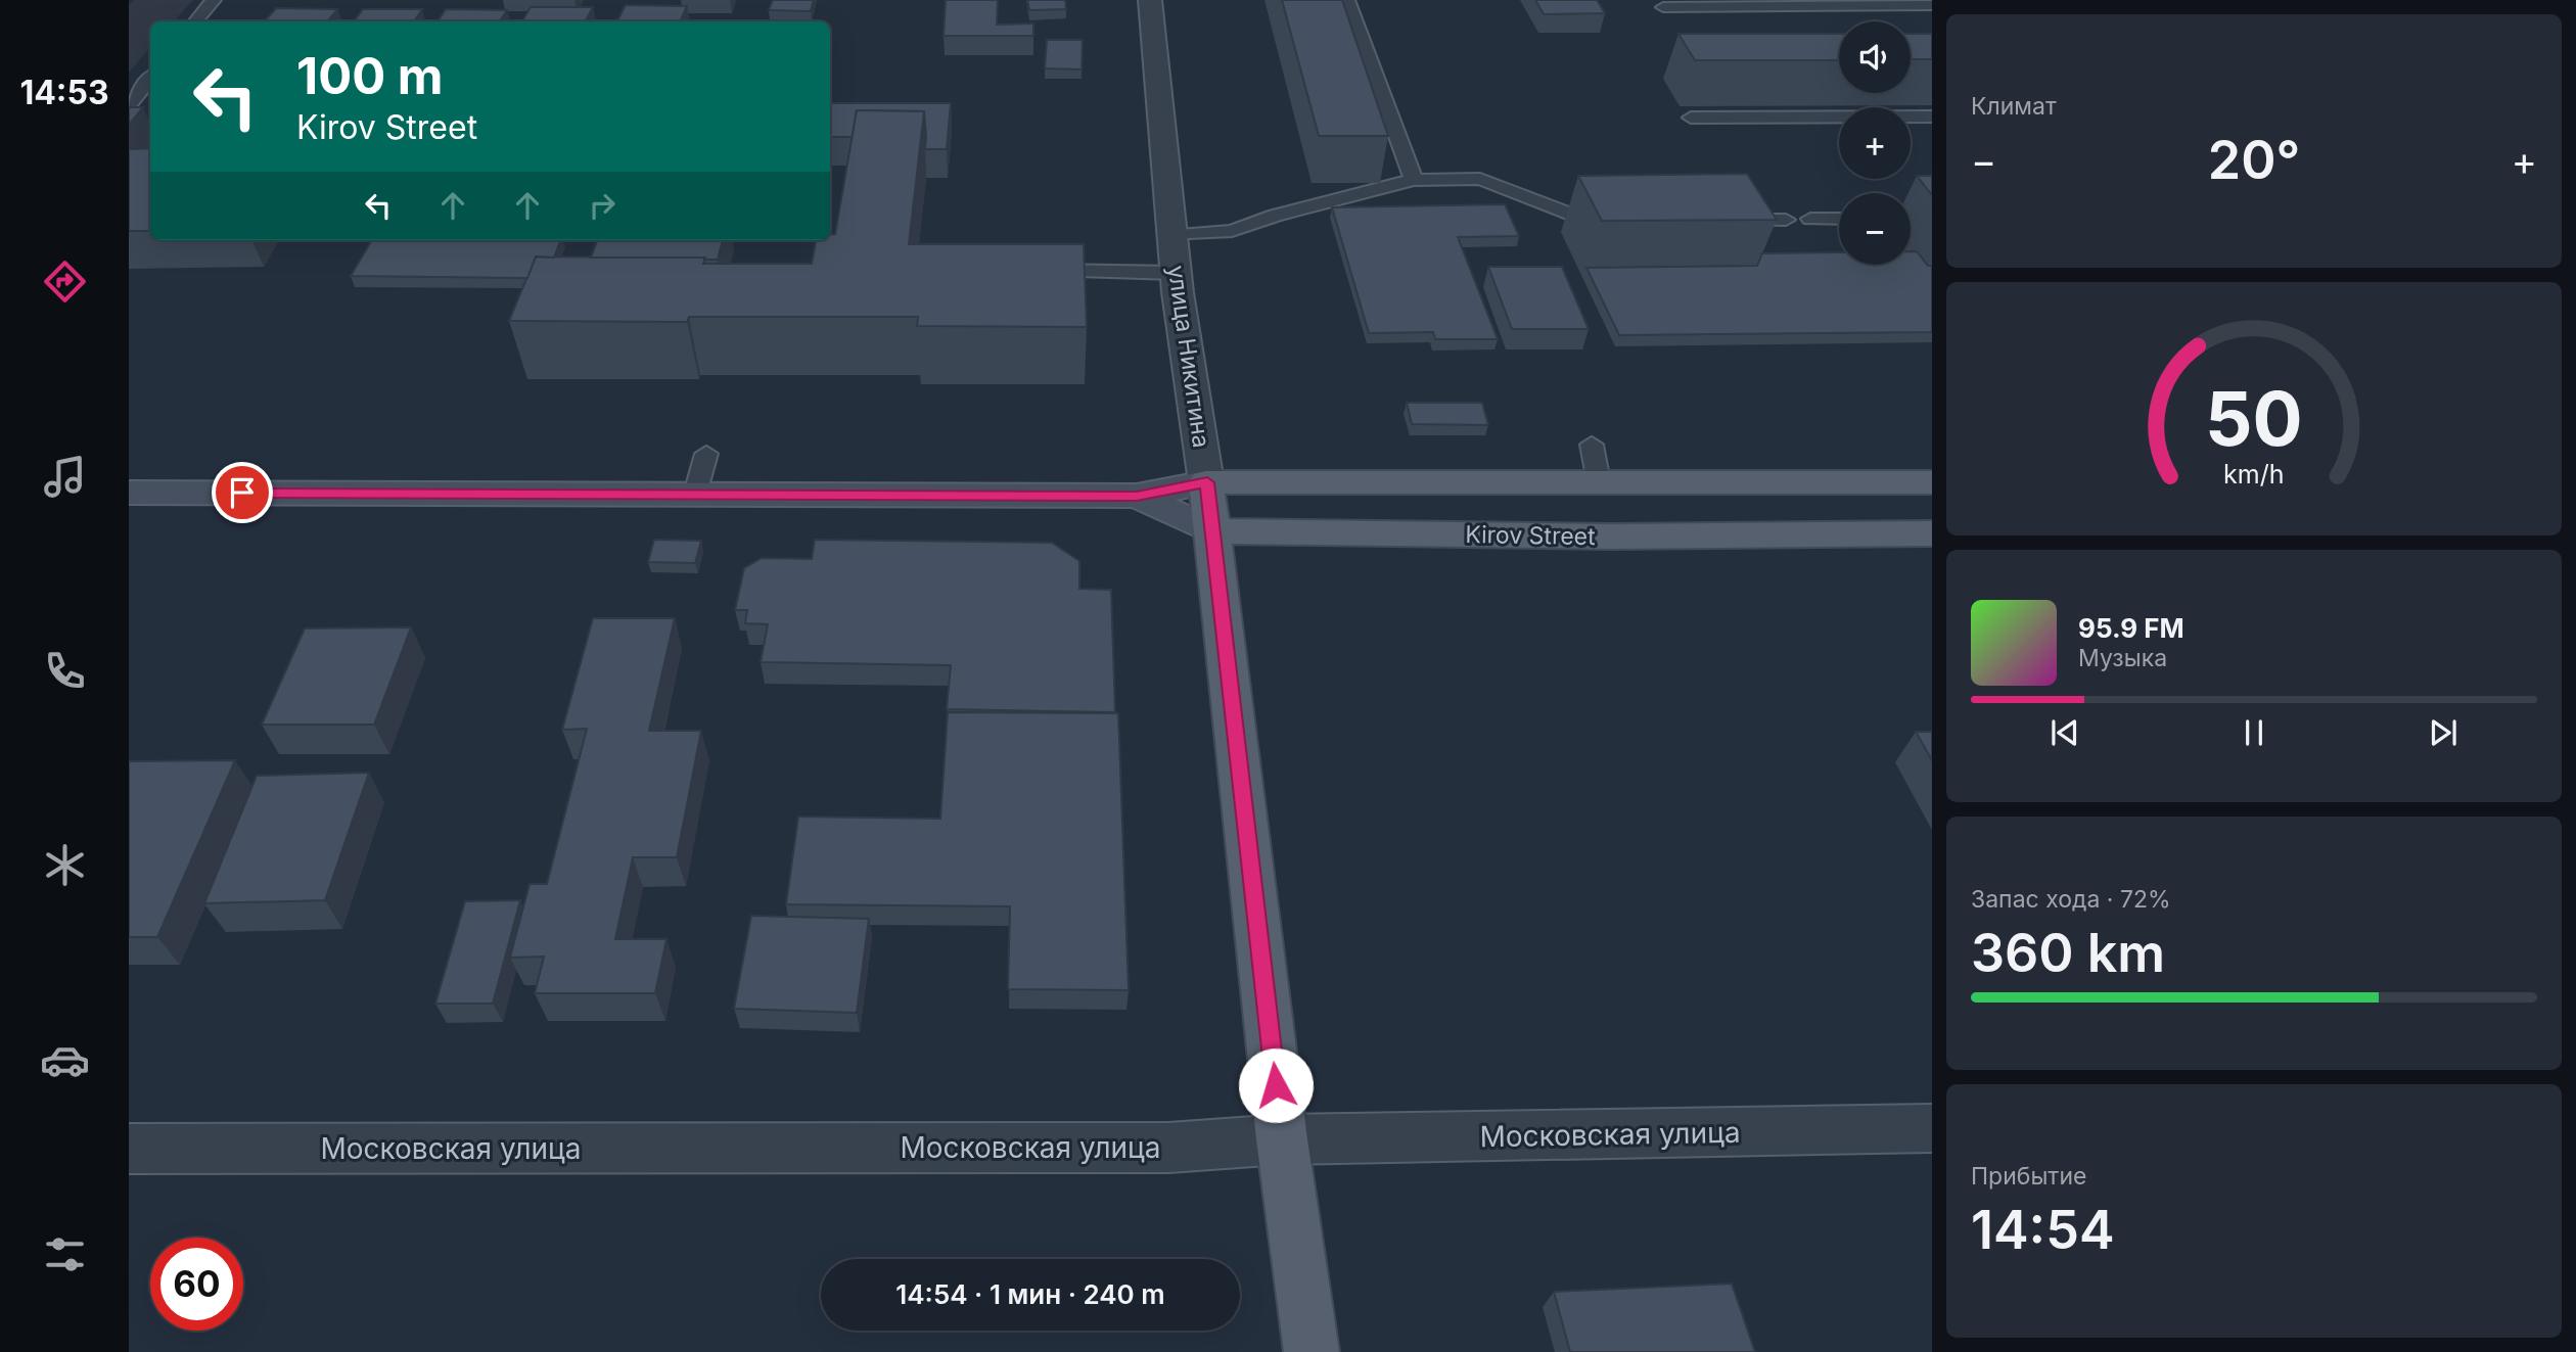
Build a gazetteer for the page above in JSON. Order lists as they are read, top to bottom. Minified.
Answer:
{"streets":{"main road":["улица Никитина","Kirov Street"],"street":["Московская улица"]},"crossings":[["улица Никитина","Kirov Street"],["улица Никитина","Московская улица"]],"page":{"tabs":"14:53","tile":["Климат",["Запас хода · 72%","360 km"],["Прибытие","14:54"]],"map_buttons":["+","−"],"turn":["100 m","Kirov Street"],"heat":["−","20°","+"],"song":["95.9 FM","Музыка"],"limit":"60","trip":"14:54 · 1 мин · 240 m","gauge":["50","km/h"]}}
